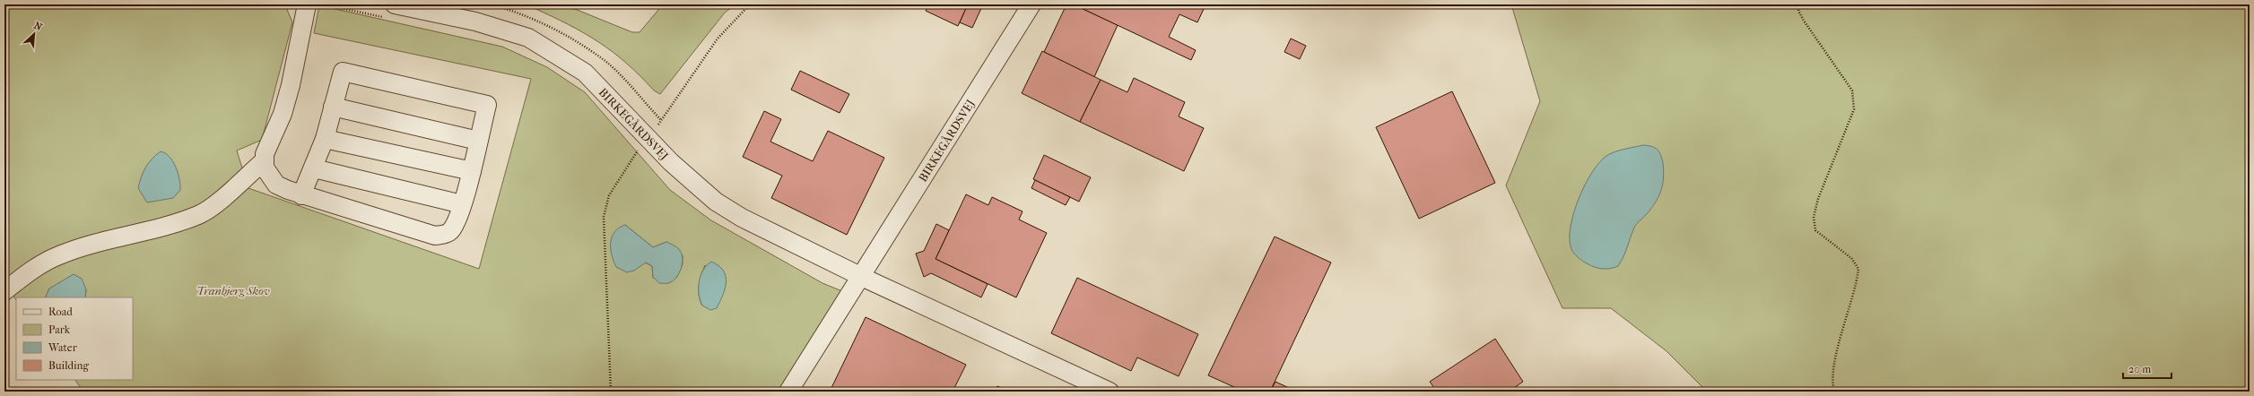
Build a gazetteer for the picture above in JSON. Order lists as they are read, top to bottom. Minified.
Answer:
{"streets":{"street":["BIRKEGÅRDSVEJ"]},"parks":["Tranbjerg Skov"],"legend":["Road","Park","Water","Building"],"scale_bar":"20 m","north":"top right"}
